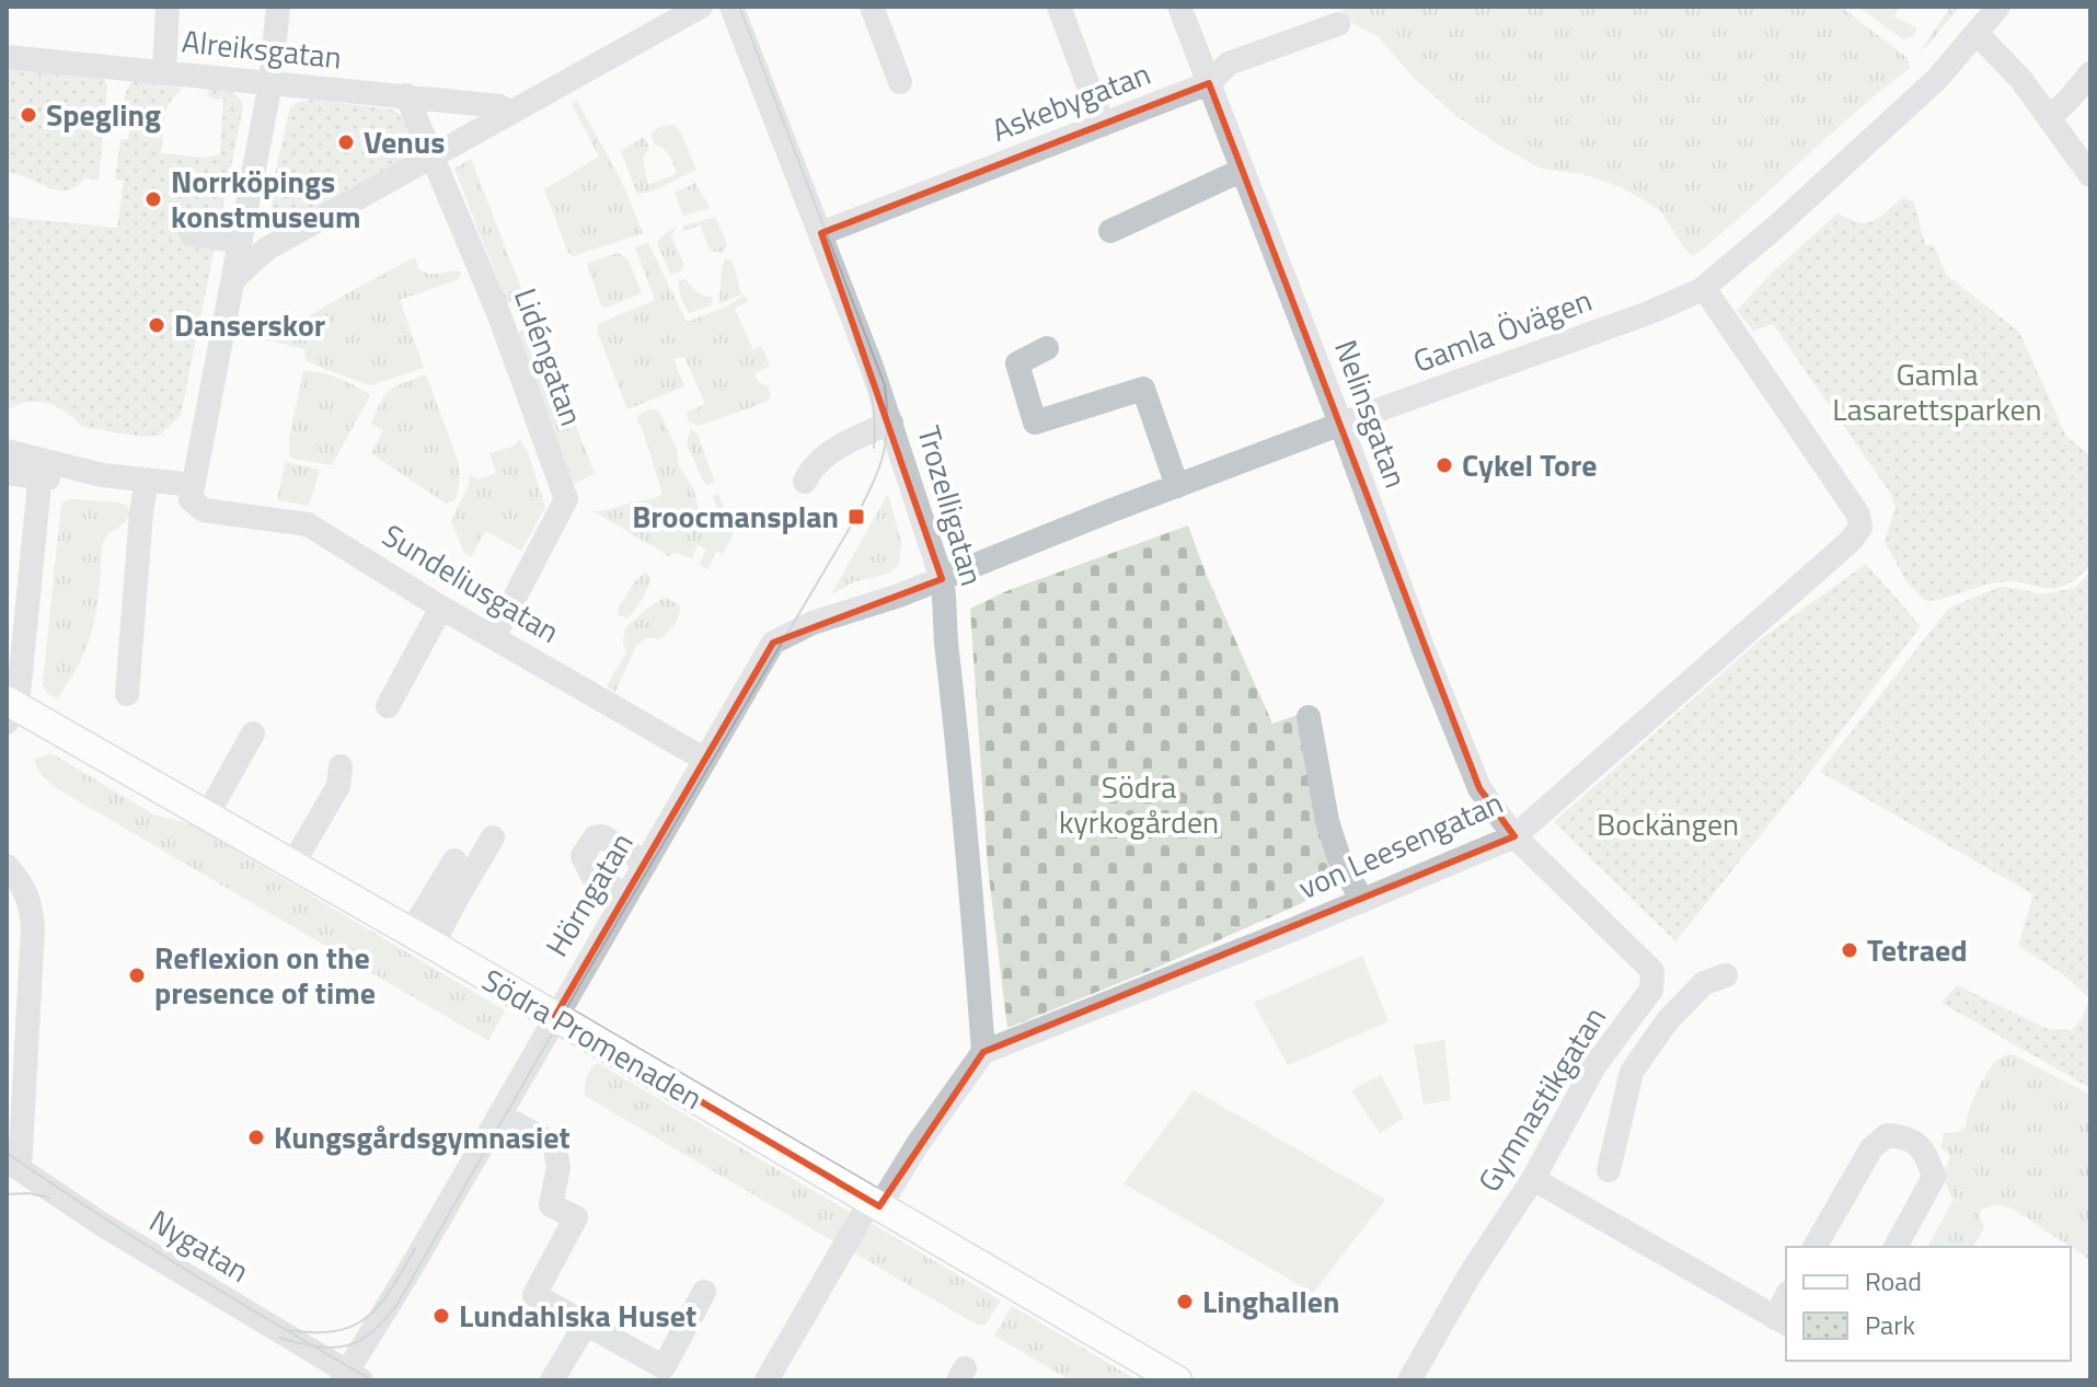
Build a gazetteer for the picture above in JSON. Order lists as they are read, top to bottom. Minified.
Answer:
{"streets":{"main road":["Södra Promenaden"],"street":["Alreiksgatan","Askebygatan","Gamla Övägen","Lidéngatan","Nelinsgatan","Trozelligatan","Sundeliusgatan","von Leesengatan","Hörngatan","Gymnastikgatan","Nygatan"]},"crossings":[["Alreiksgatan","Lidéngatan"],["Askebygatan","Nelinsgatan"],["Askebygatan","Trozelligatan"],["Gamla Övägen","Nelinsgatan"],["Gamla Övägen","Trozelligatan"],["Gamla Övägen","von Leesengatan"],["Gamla Övägen","Hörngatan"],["Lidéngatan","Sundeliusgatan"],["Nelinsgatan","von Leesengatan"],["Nelinsgatan","Gymnastikgatan"],["Trozelligatan","von Leesengatan"],["Trozelligatan","Hörngatan"],["Sundeliusgatan","Hörngatan"],["von Leesengatan","Gymnastikgatan"],["Hörngatan","Södra Promenaden"],["Hörngatan","Nygatan"]],"parks":["Gamla Lasarettsparken","Södra kyrkogården","Bockängen"],"places":{"other":["Spegling","Venus","Norrköpings konstmuseum","Danserskor","Cykel Tore","Tetraed","Reflexion on the presence of time","Kungsgårdsgymnasiet","Linghallen","Lundahlska Huset"],"transit":["Broocmansplan"]},"legend":["Road","Park"]}
